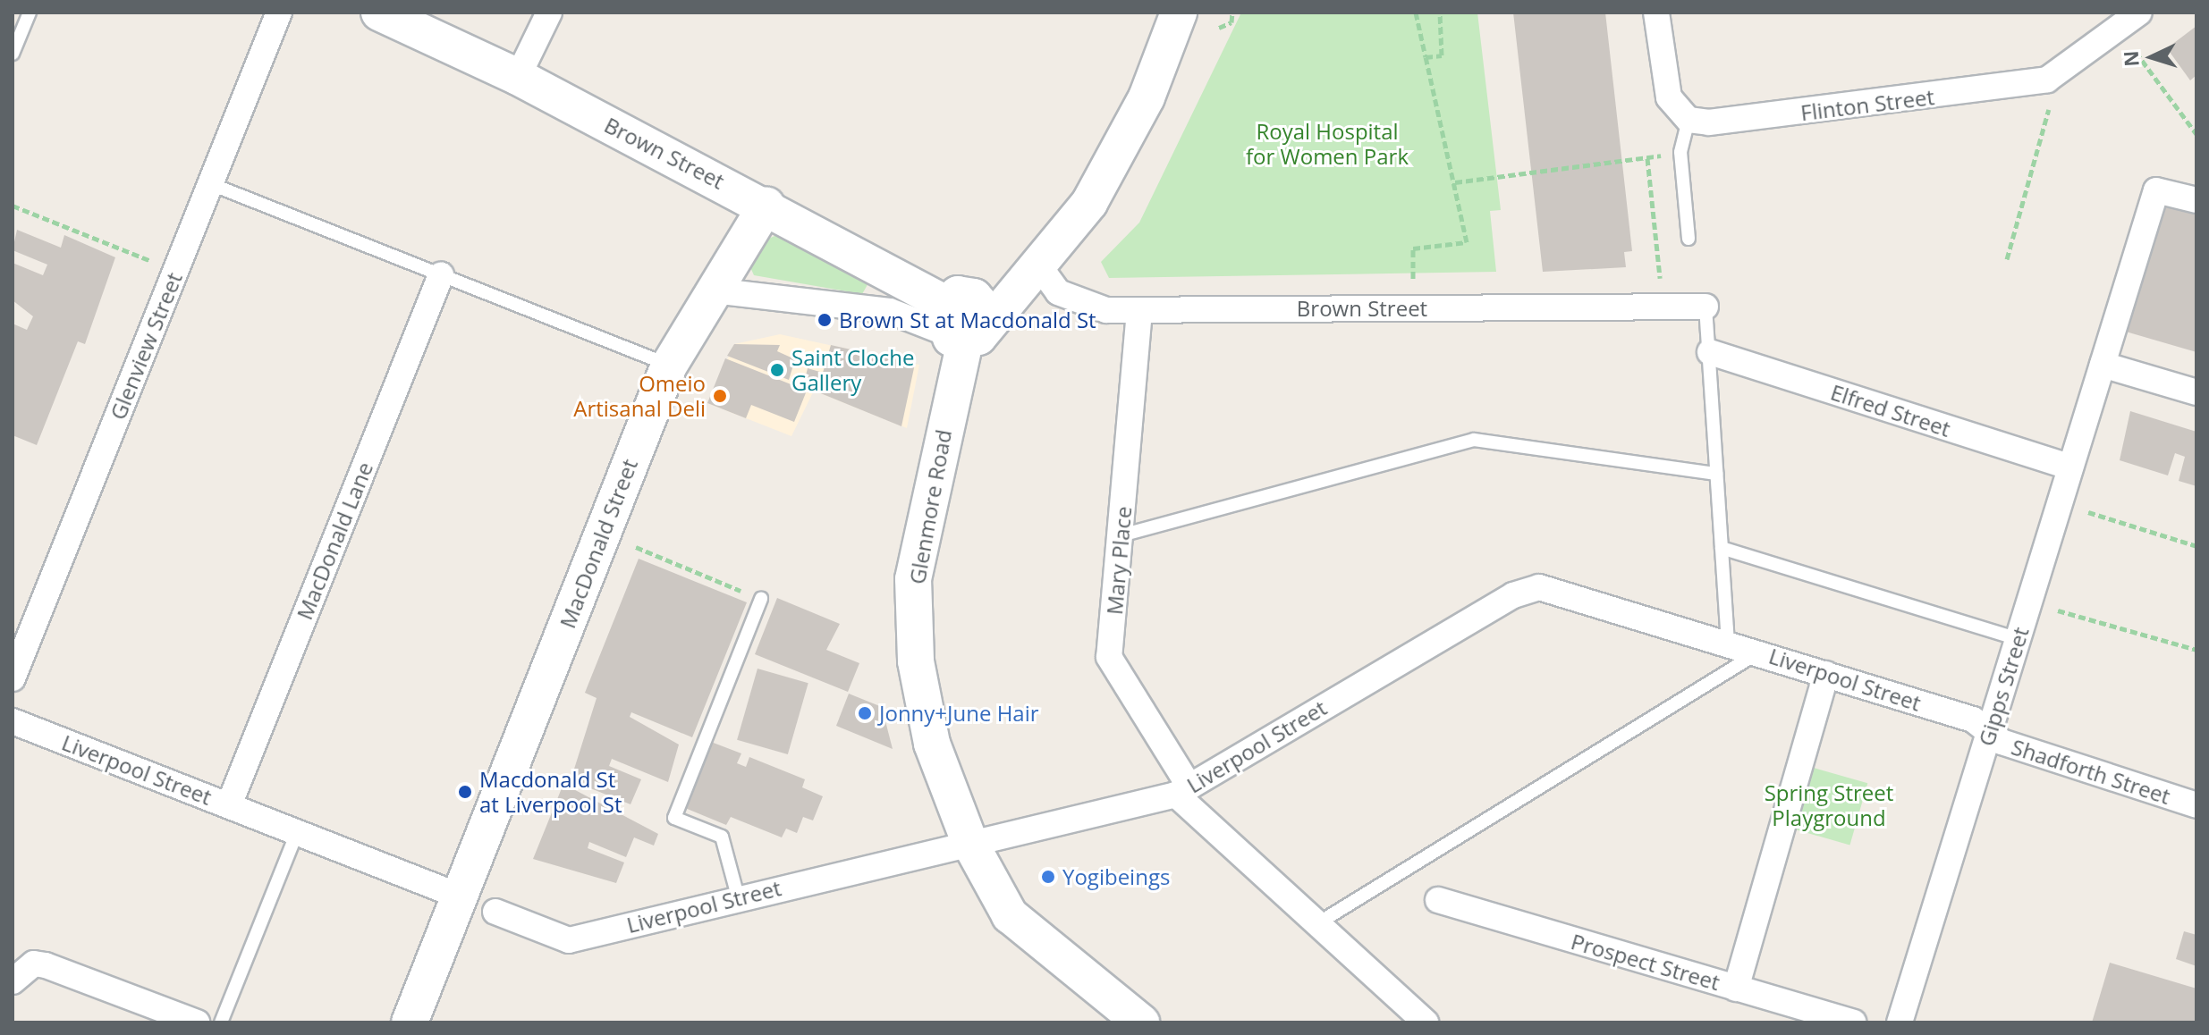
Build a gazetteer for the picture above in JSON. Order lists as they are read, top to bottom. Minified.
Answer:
{"streets":{"street":["Flinton Street","Brown Street","Glenview Street","Elfred Street","Glenmore Road","MacDonald Lane","MacDonald Street","Mary Place","Liverpool Street","Gipps Street","Shadforth Street","Prospect Street"]},"crossings":[["Brown Street","Glenmore Road"],["Brown Street","MacDonald Street"],["Brown Street","Mary Place"],["Elfred Street","Gipps Street"],["Glenmore Road","Liverpool Street"],["MacDonald Lane","Liverpool Street"],["MacDonald Street","Liverpool Street"],["Mary Place","Liverpool Street"],["Liverpool Street","Gipps Street"],["Liverpool Street","Shadforth Street"],["Gipps Street","Shadforth Street"]],"parks":["Royal Hospital for Women Park","Spring Street Playground"],"places":["Brown St at Macdonald St","Saint Cloche Gallery","Omeio Artisanal Deli","Jonny+June Hair","Macdonald St at Liverpool St","Yogibeings"],"north":"left"}
